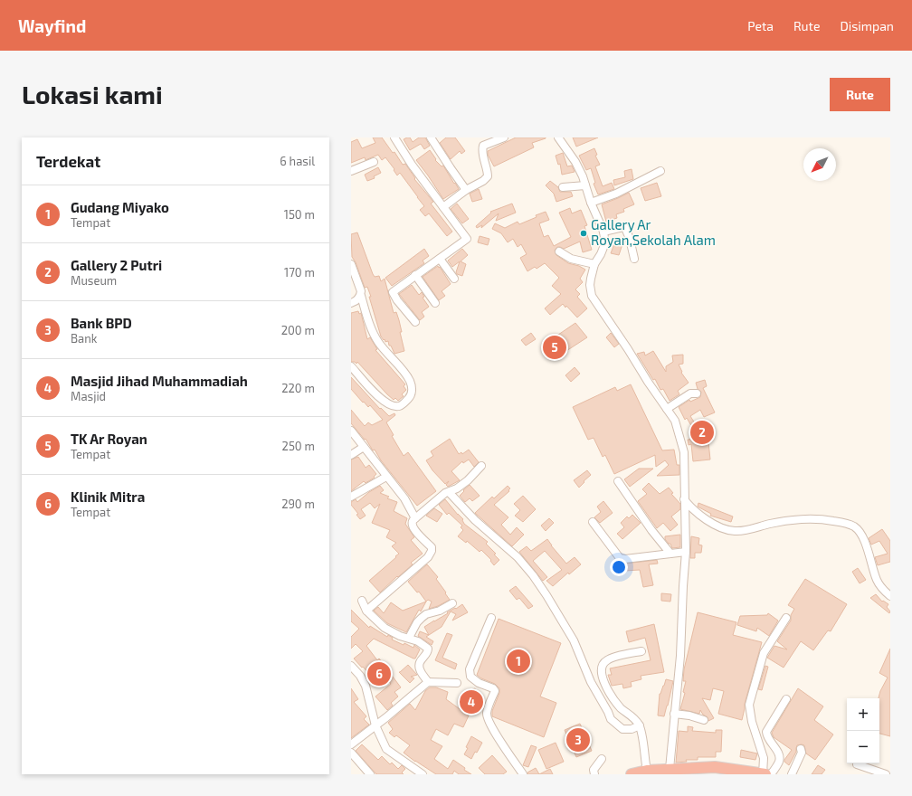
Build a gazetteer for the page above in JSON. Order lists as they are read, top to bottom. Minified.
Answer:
{"places":["Gallery Ar Royan,Sekolah Alam"],"north":"bottom left","page":{"header":"Wayfind","nav":["Peta","Rute","Disimpan"],"buttons":"Rute","title":"Lokasi kami","heading":["Terdekat","6 hasil"],"list":[{"mark":"1","name":"Gudang Miyako","note":"Tempat","value":"150 m"},{"mark":"2","name":"Gallery 2 Putri","note":"Museum","value":"170 m"},{"mark":"3","name":"Bank BPD","note":"Bank","value":"200 m"},{"mark":"4","name":"Masjid Jihad Muhammadiah","note":"Masjid","value":"220 m"},{"mark":"5","name":"TK Ar Royan","note":"Tempat","value":"250 m"},{"mark":"6","name":"Klinik Mitra","note":"Tempat","value":"290 m"}],"pins":["5","2","1","6","4","3"],"map_buttons":["+","−"]}}
